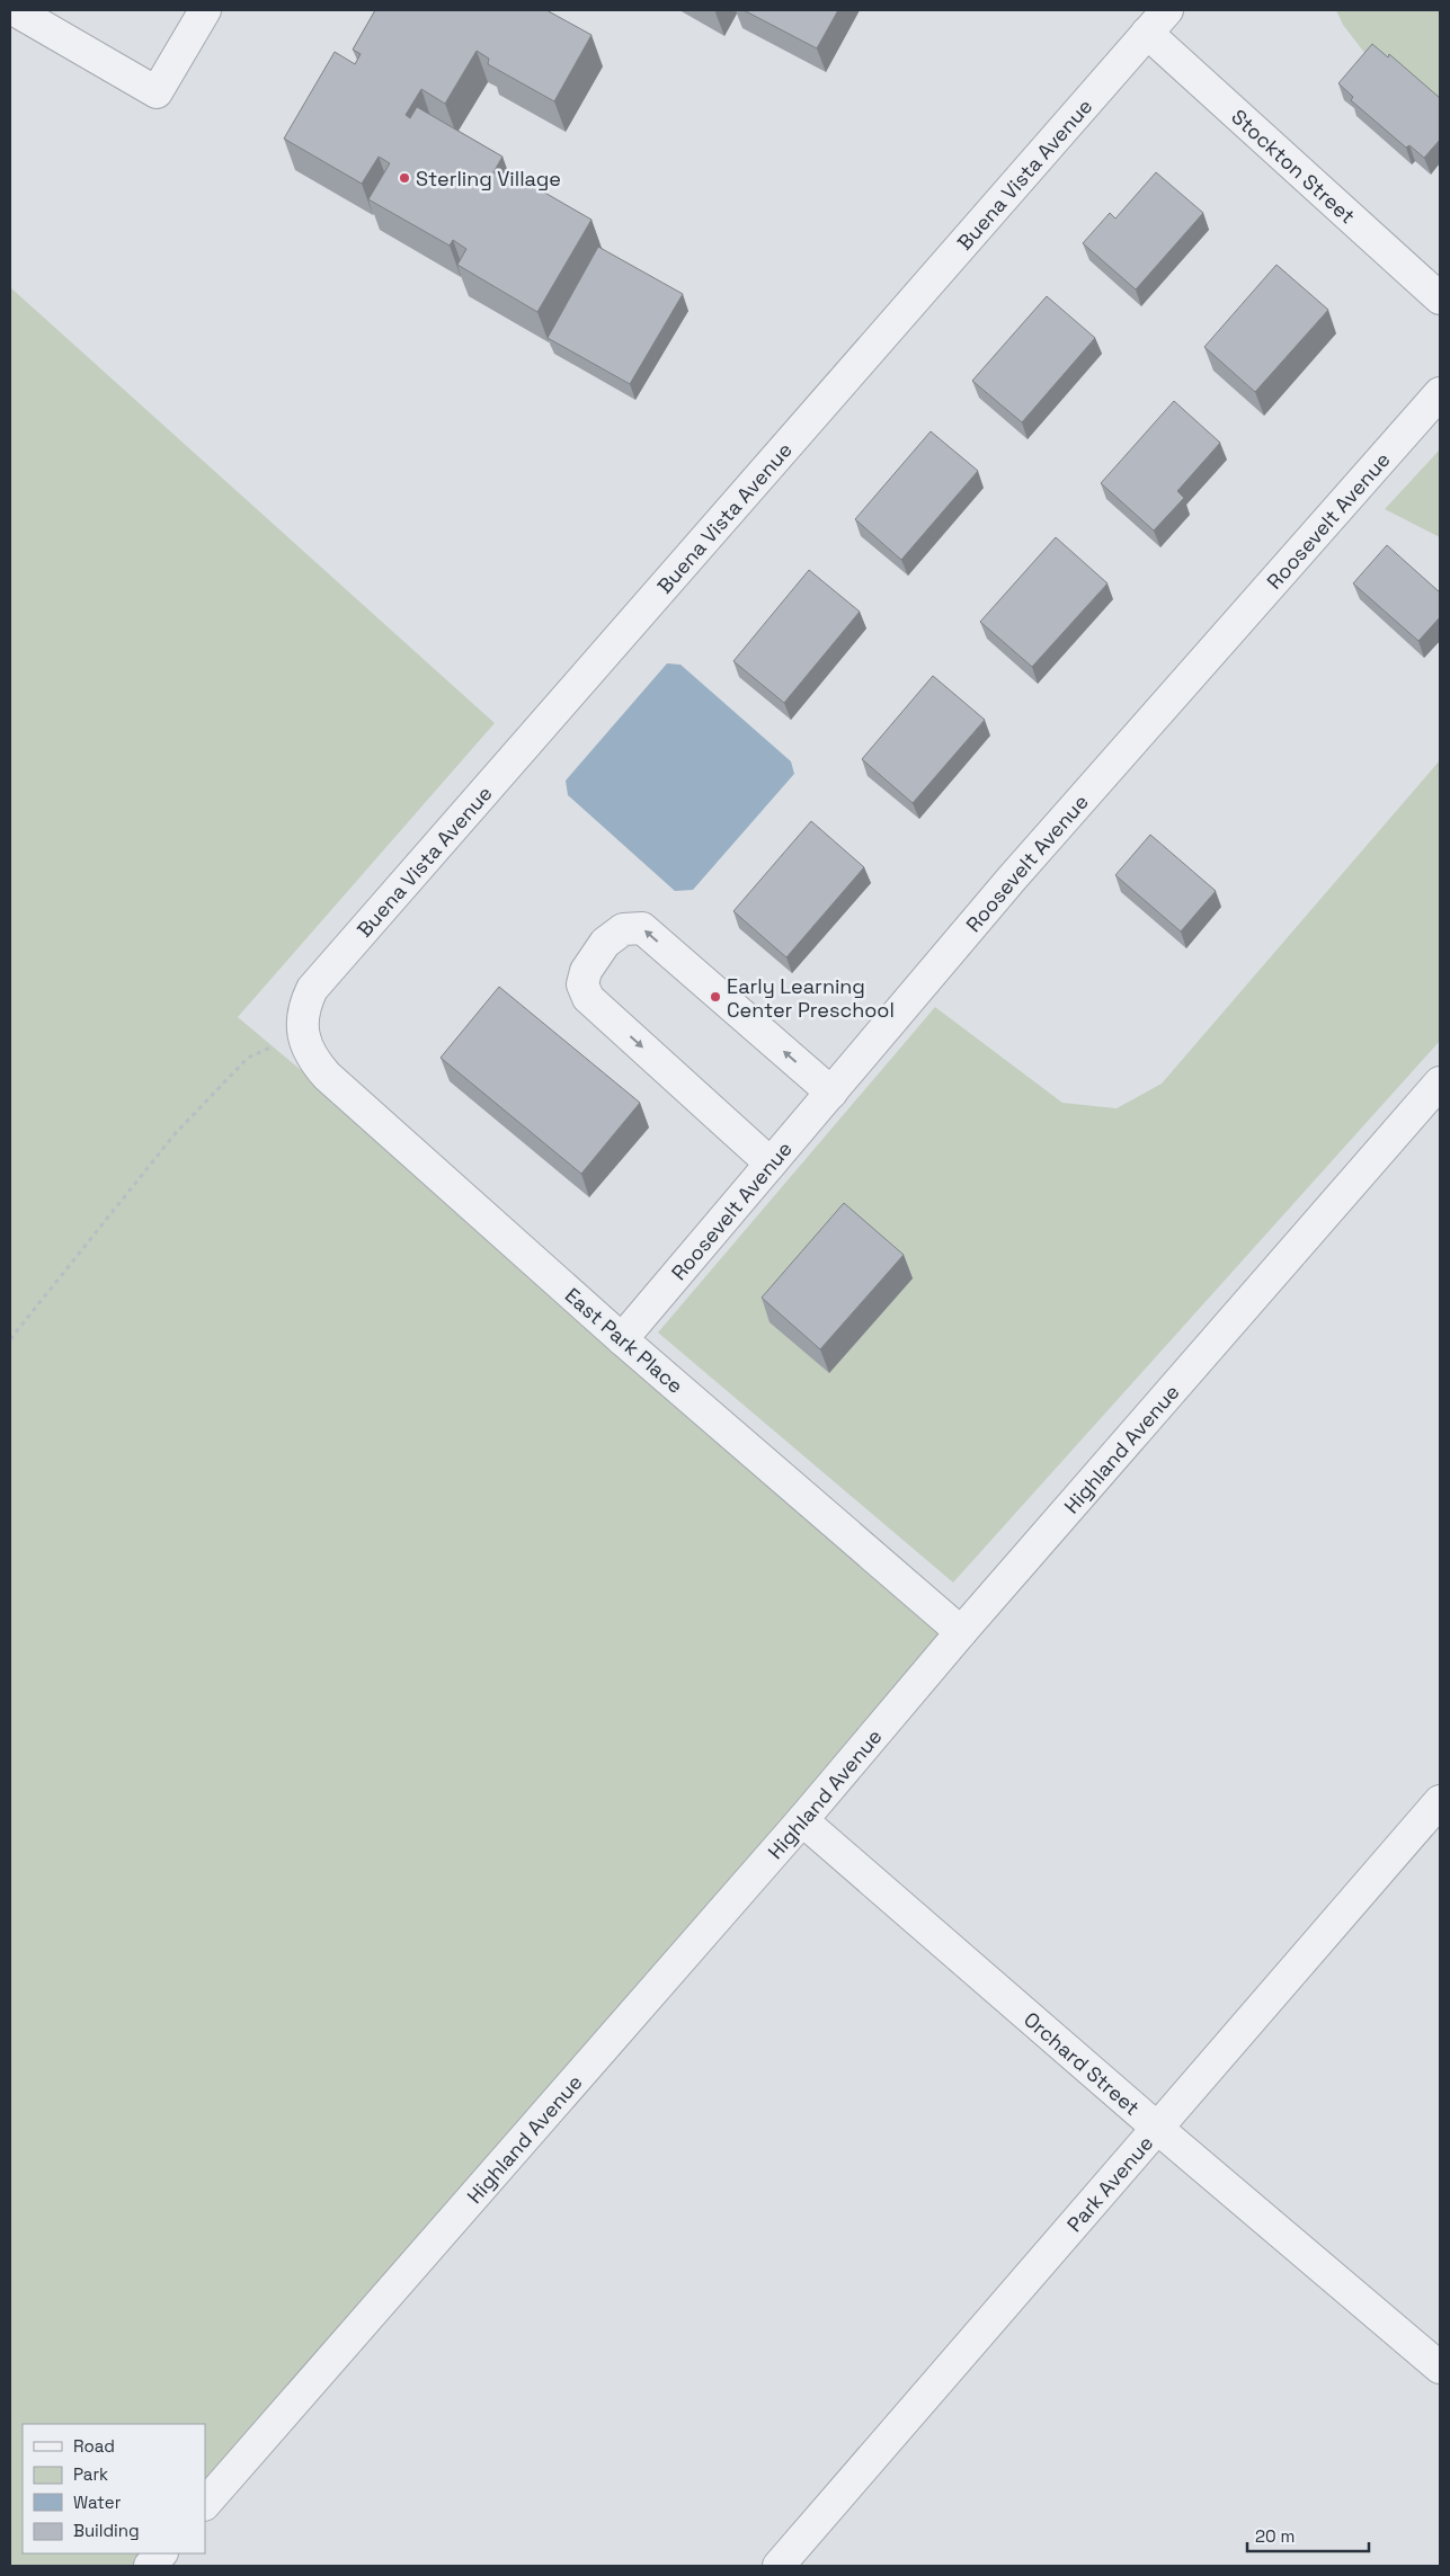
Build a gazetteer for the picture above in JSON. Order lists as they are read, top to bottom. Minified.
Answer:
{"streets":{"street":["Stockton Street","Buena Vista Avenue","Roosevelt Avenue","East Park Place","Highland Avenue","Orchard Street","Park Avenue"]},"crossings":[["Stockton Street","Buena Vista Avenue"],["Buena Vista Avenue","East Park Place"],["Roosevelt Avenue","East Park Place"],["East Park Place","Highland Avenue"],["Highland Avenue","Orchard Street"],["Orchard Street","Park Avenue"]],"places":["Sterling Village","Early Learning Center Preschool"],"legend":["Road","Park","Water","Building"],"scale_bar":"20 m"}
